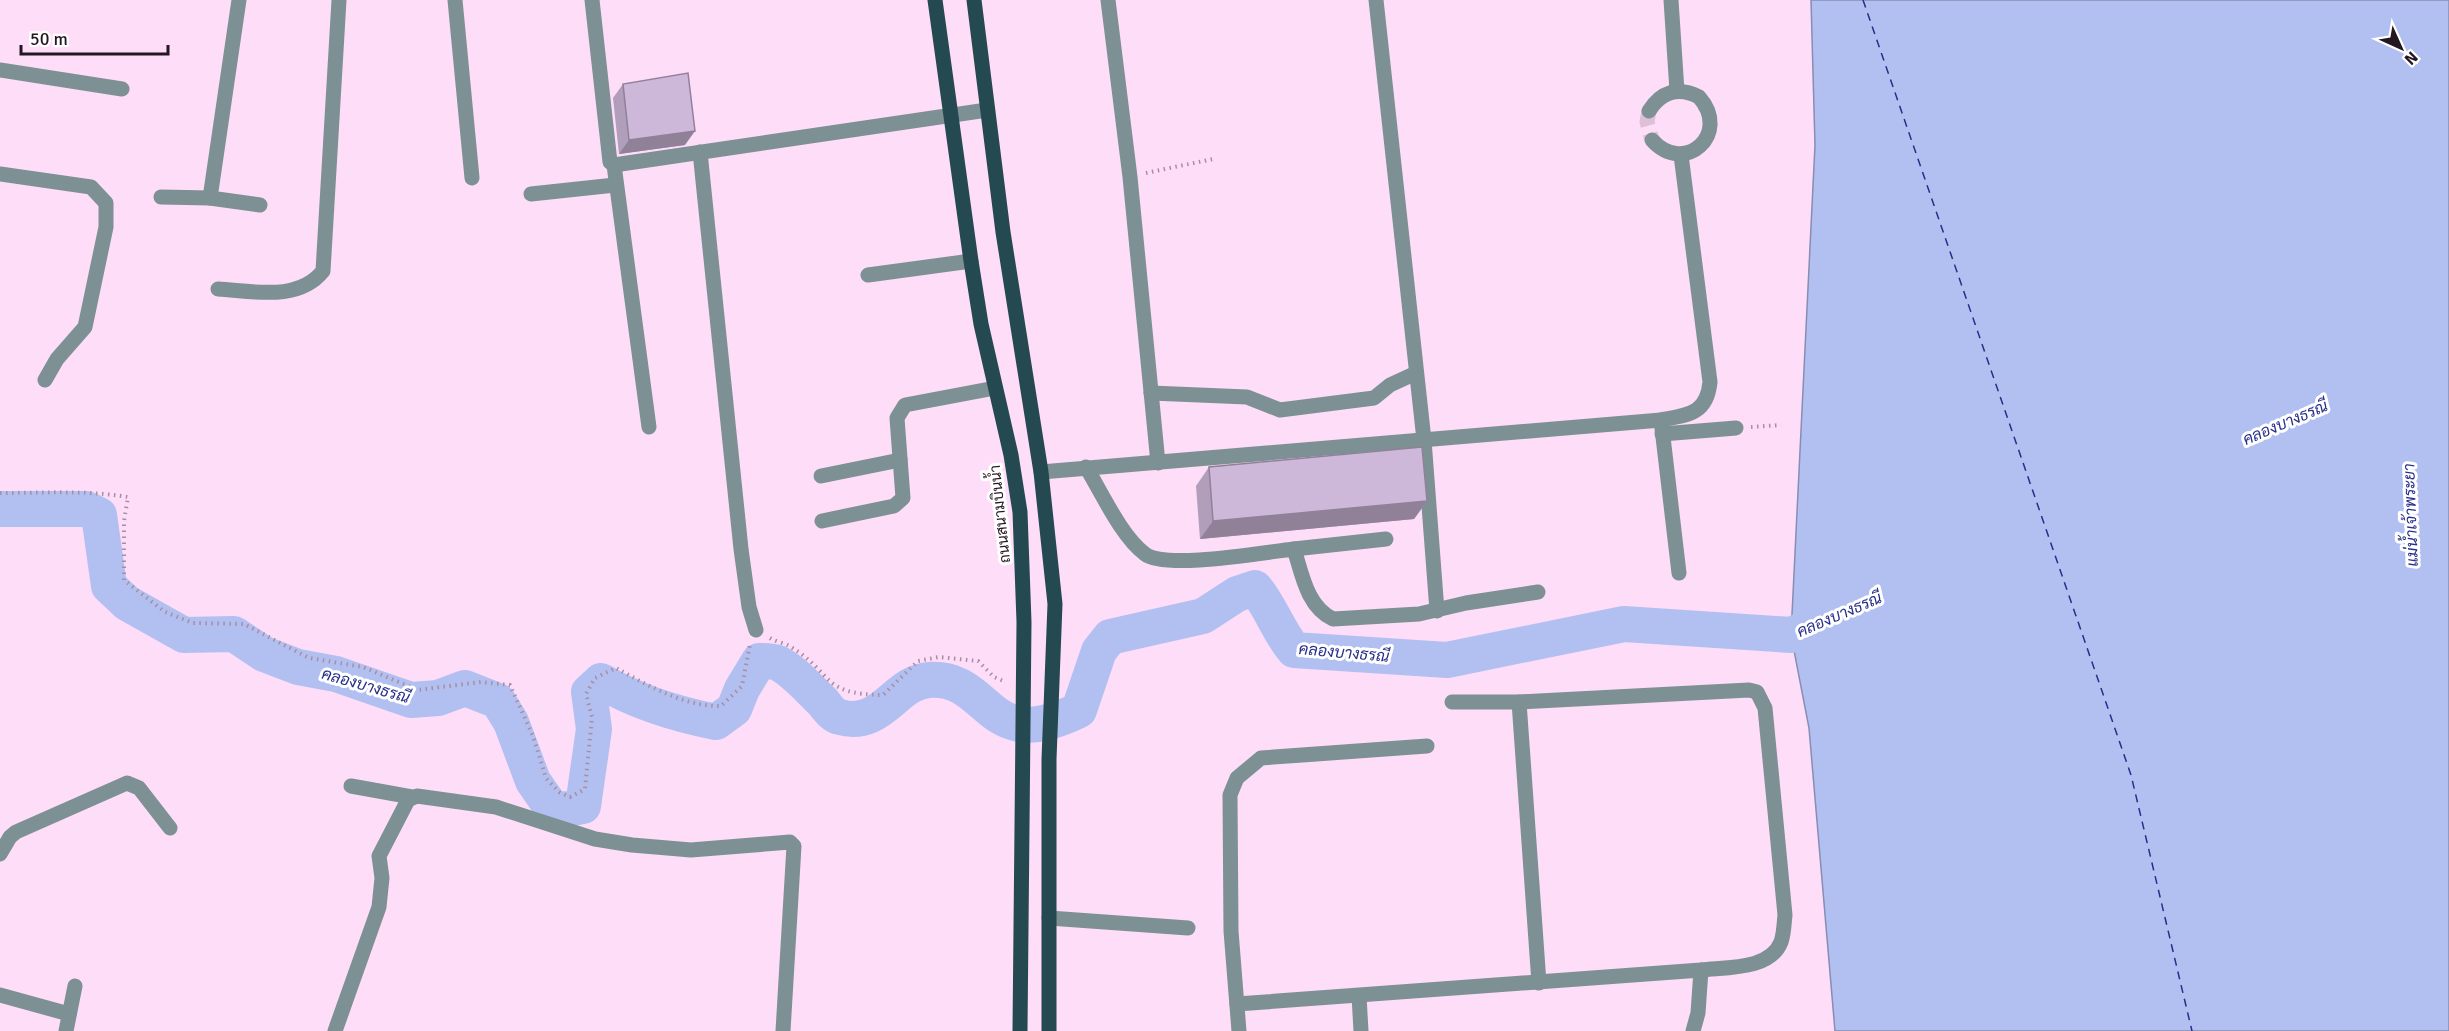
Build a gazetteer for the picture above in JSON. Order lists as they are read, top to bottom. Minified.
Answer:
{"streets":{"main road":["ถนนสนามบินน้ำ"]},"water":["คลองบางธรณี","แม่น้ำเจ้าพระยา"],"scale_bar":"50 m","north":"bottom right"}
